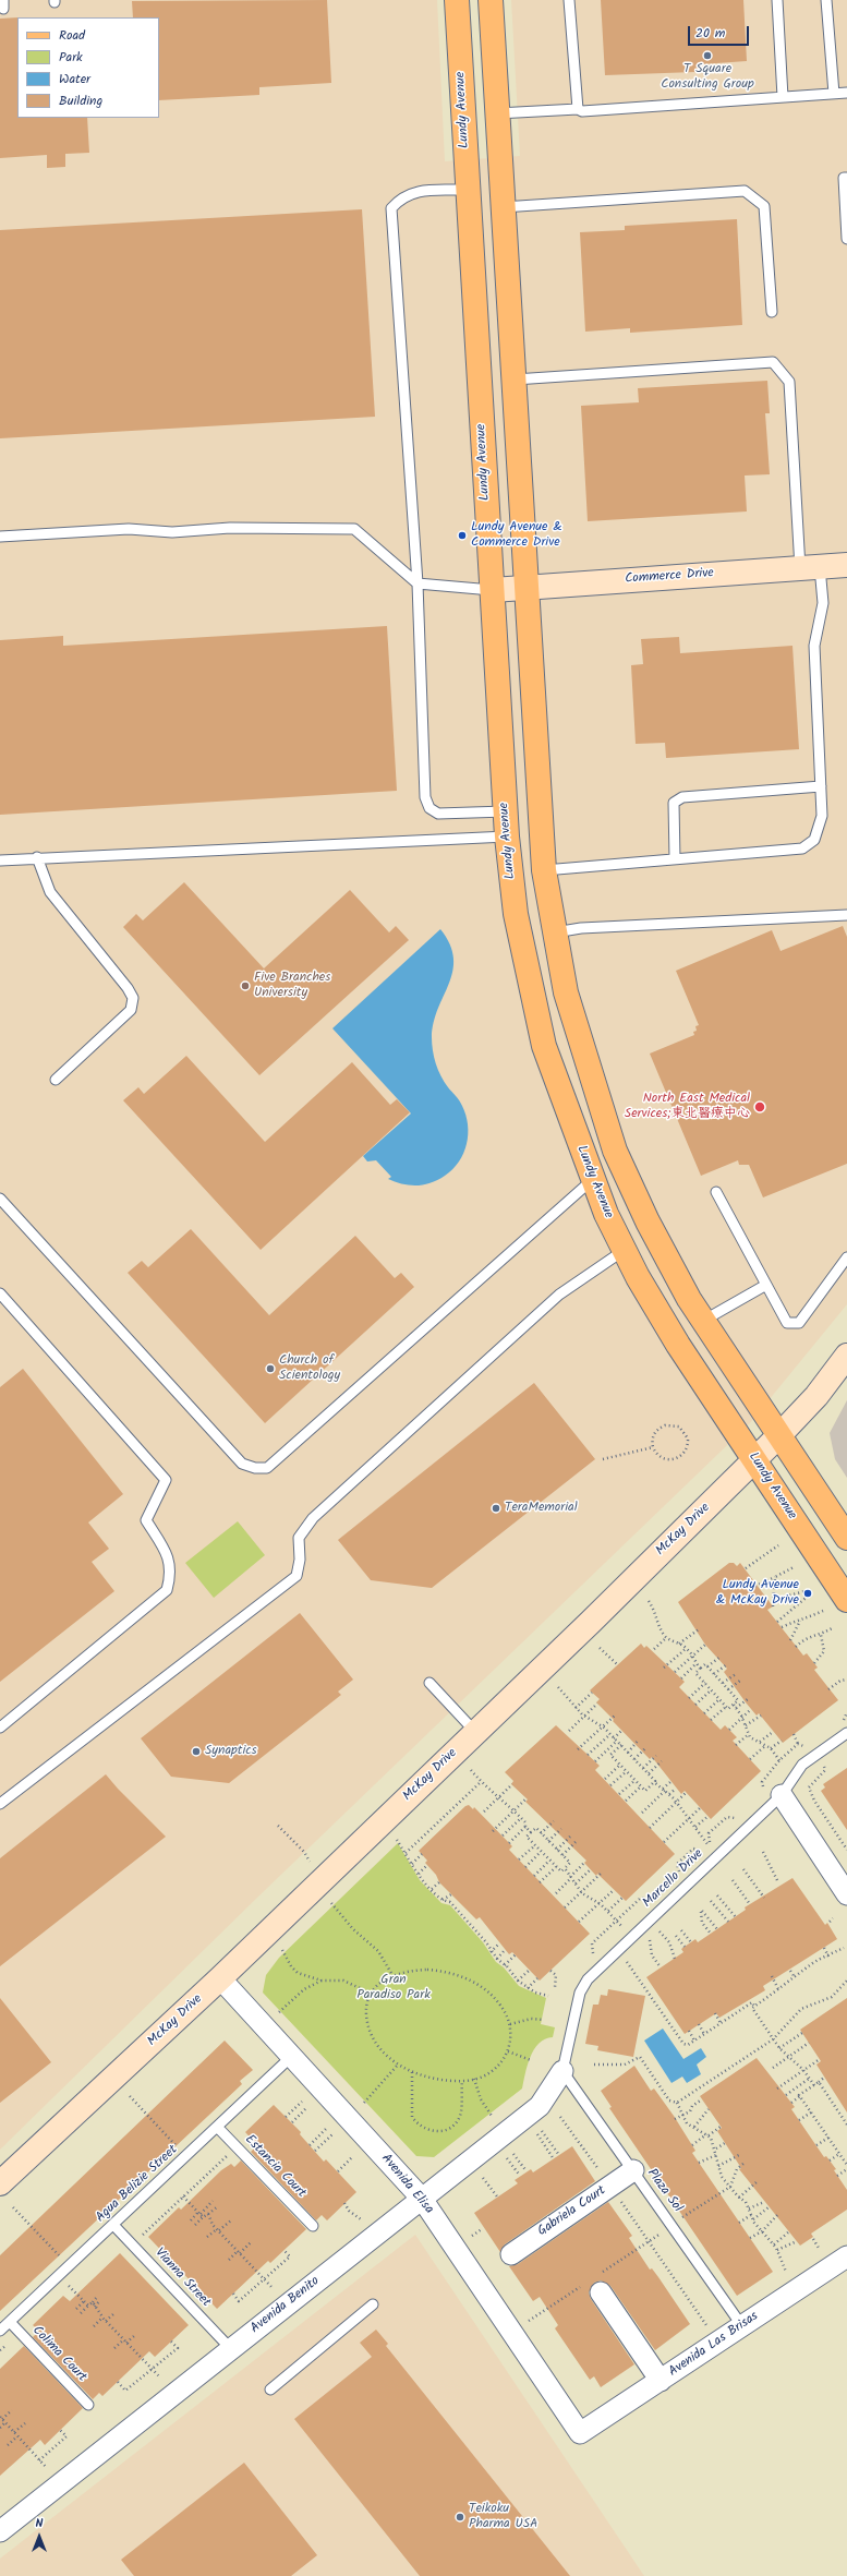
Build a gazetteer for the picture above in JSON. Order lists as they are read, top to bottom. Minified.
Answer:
{"streets":{"main road":["Lundy Avenue"],"street":["Commerce Drive","McKay Drive","Avenida Elisa","Gabriela Court","Avenida Benito","Avenida Las Brisas"],"lane":["Marcello Drive","Estancia Court","Agua Belizie Street","Plaza Sol","Vianna Street","Colima Court"]},"crossings":[["Lundy Avenue","Commerce Drive"],["Lundy Avenue","McKay Drive"],["McKay Drive","Avenida Elisa"],["Marcello Drive","Plaza Sol"],["Marcello Drive","Avenida Benito"],["Estancia Court","Agua Belizie Street"],["Agua Belizie Street","Avenida Elisa"],["Agua Belizie Street","Vianna Street"],["Agua Belizie Street","Colima Court"],["Avenida Elisa","Avenida Benito"],["Avenida Elisa","Avenida Las Brisas"],["Plaza Sol","Gabriela Court"],["Plaza Sol","Avenida Benito"],["Plaza Sol","Avenida Las Brisas"],["Vianna Street","Avenida Benito"]],"parks":["Gran Paradiso Park"],"places":["T Square Consulting Group","Lundy Avenue & Commerce Drive","Five Branches University","North East Medical Services;東北醫療中心","Church of Scientology","TeraMemorial","Lundy Avenue & McKay Drive","Synaptics","Teikoku Pharma USA"],"legend":["Road","Park","Water","Building"],"scale_bar":"20 m","north":"top"}
